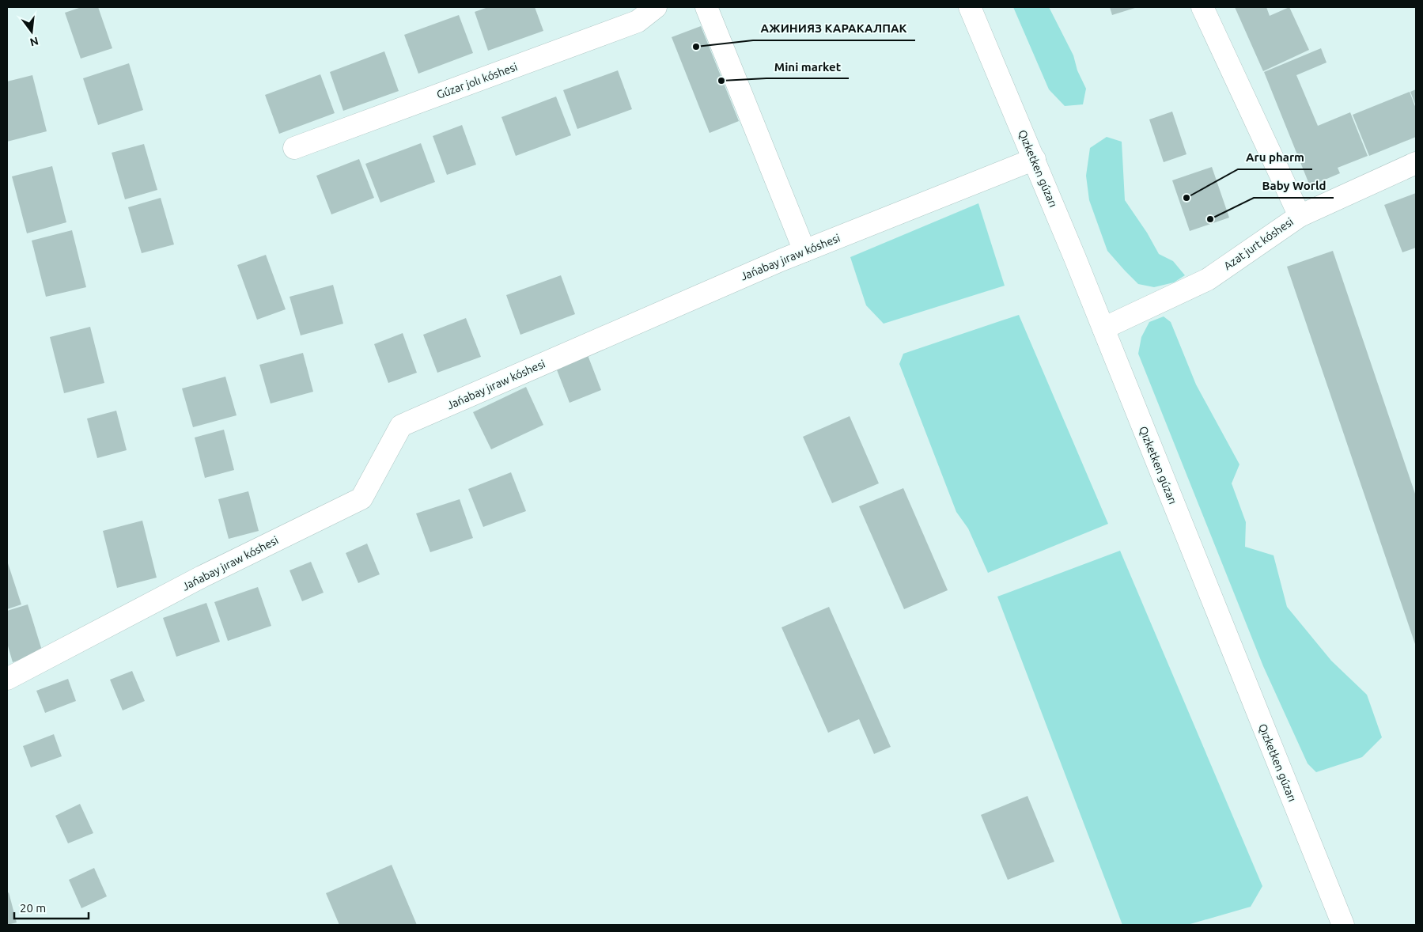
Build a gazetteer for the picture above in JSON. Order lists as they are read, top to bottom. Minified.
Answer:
{"streets":{"street":["Gúzar jolı kóshesi","Qızketken gúzarı","Azat jurt kóshesi","Jańabay jıraw kóshesi"]},"crossings":[["Qızketken gúzarı","Azat jurt kóshesi"],["Qızketken gúzarı","Jańabay jıraw kóshesi"]],"places":["АЖИНИЯЗ КАРАКАЛПАК","Mini market","Aru pharm","Baby World"],"scale_bar":"20 m","north":"bottom"}
